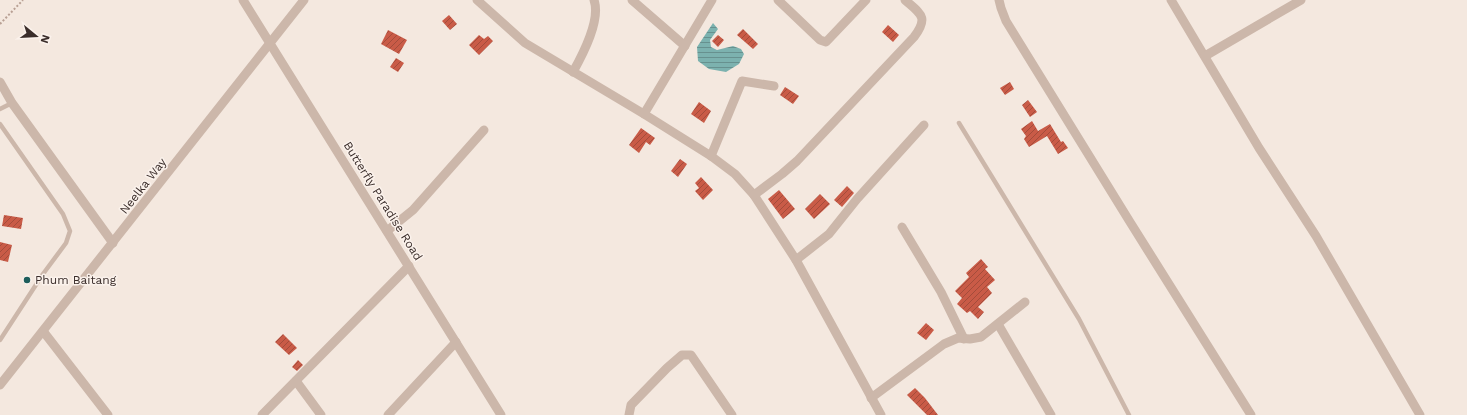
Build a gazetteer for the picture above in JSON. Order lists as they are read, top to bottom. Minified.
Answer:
{"streets":{"street":["Neelka Way","Butterfly Paradise Road"]},"crossings":[["Neelka Way","Butterfly Paradise Road"]],"places":["Phum Baitang"],"north":"right"}
